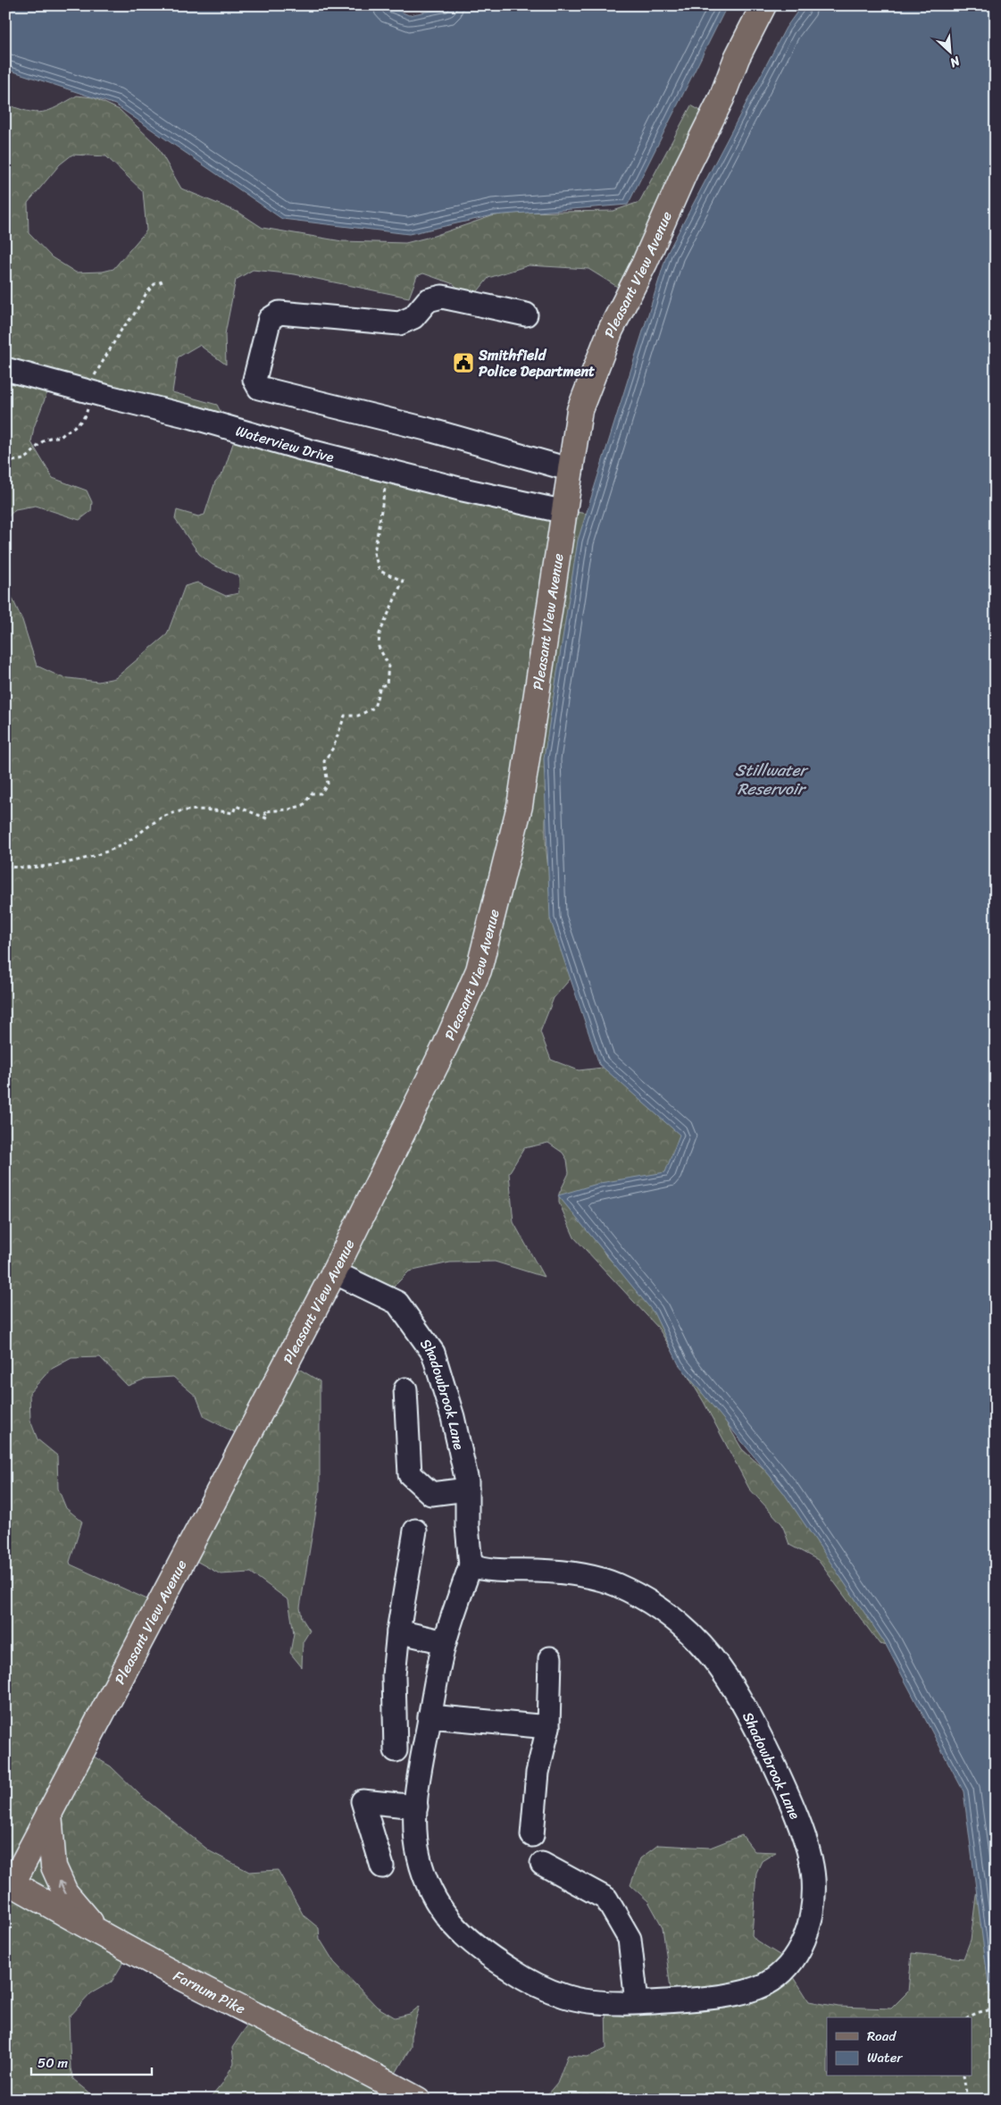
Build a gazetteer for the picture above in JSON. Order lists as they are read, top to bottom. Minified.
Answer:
{"streets":{"main road":["Pleasant View Avenue","Farnum Pike"],"street":["Waterview Drive","Shadowbrook Lane"]},"crossings":[["Pleasant View Avenue","Waterview Drive"],["Pleasant View Avenue","Shadowbrook Lane"],["Pleasant View Avenue","Farnum Pike"]],"water":["Stillwater Reservoir"],"places":{"public building":["Smithfield Police Department"]},"legend":["Road","Water"],"scale_bar":"50 m","north":"bottom right"}
